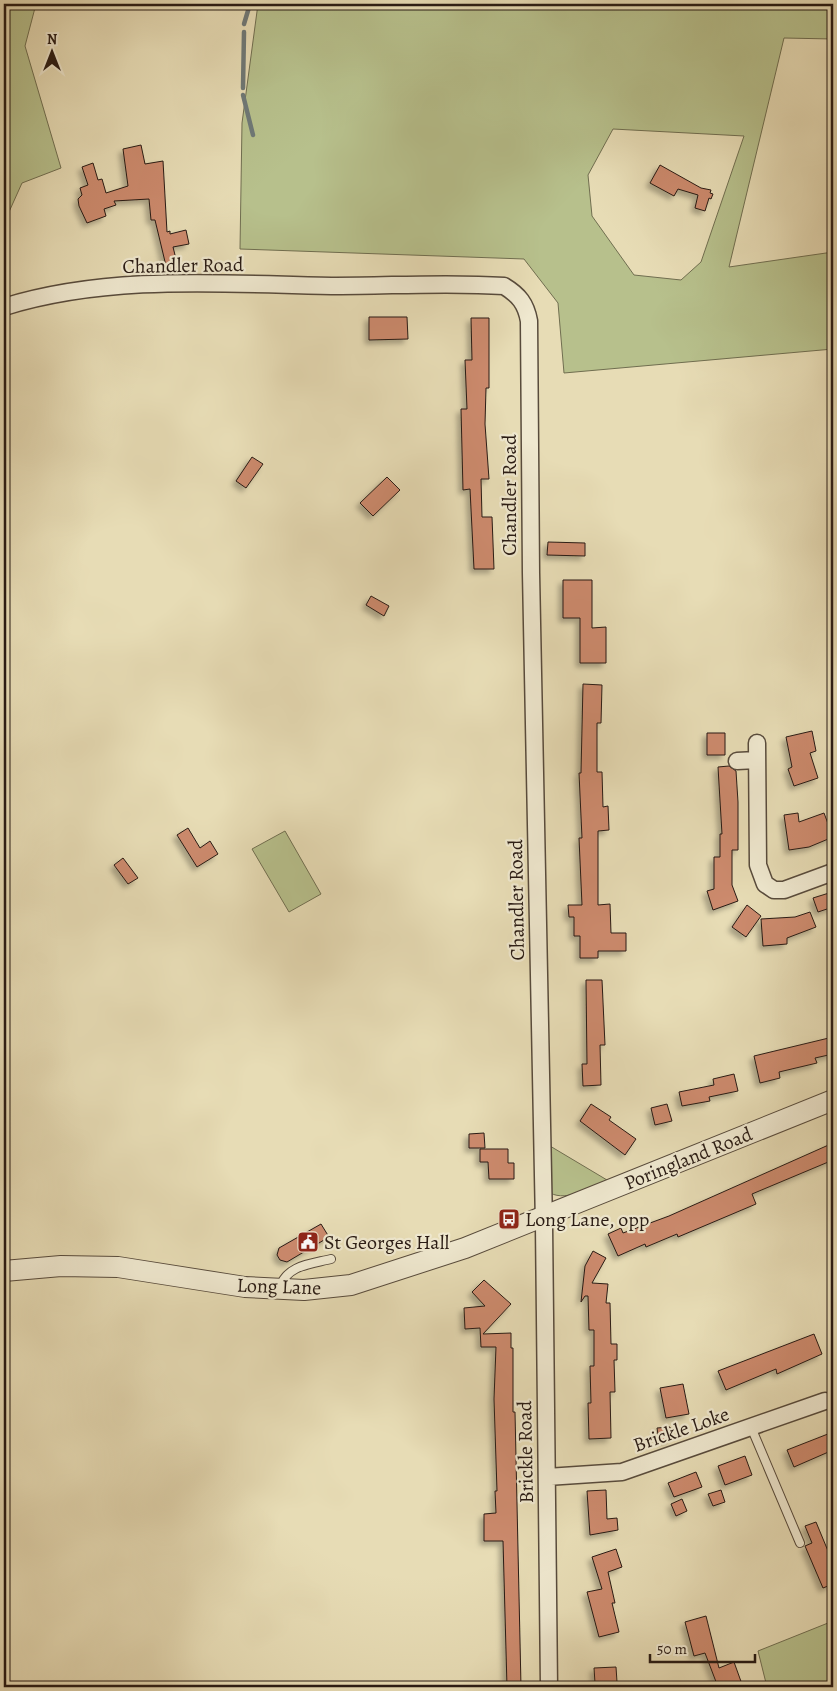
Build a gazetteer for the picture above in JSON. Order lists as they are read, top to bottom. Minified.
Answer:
{"streets":{"street":["Chandler Road","Poringland Road","Long Lane","Brickle Loke","Brickle Road"]},"crossings":[["Chandler Road","Poringland Road"],["Chandler Road","Long Lane"],["Chandler Road","Brickle Road"],["Poringland Road","Long Lane"],["Poringland Road","Brickle Road"],["Long Lane","Brickle Road"],["Brickle Loke","Brickle Road"]],"places":{"bus stop":["Long Lane, opp"],"public building":["St Georges Hall"]},"scale_bar":"50 m","north":"top"}
